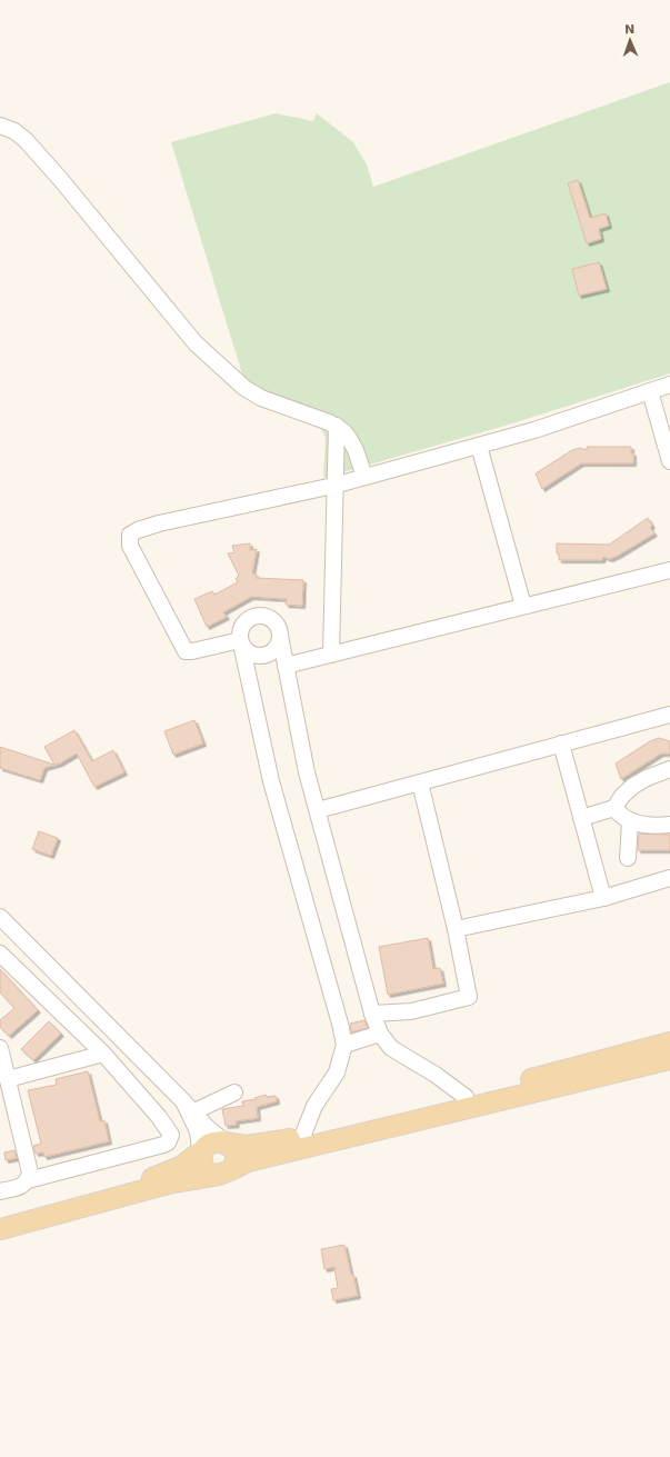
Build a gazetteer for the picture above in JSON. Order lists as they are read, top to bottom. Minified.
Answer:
{"north":"top"}
